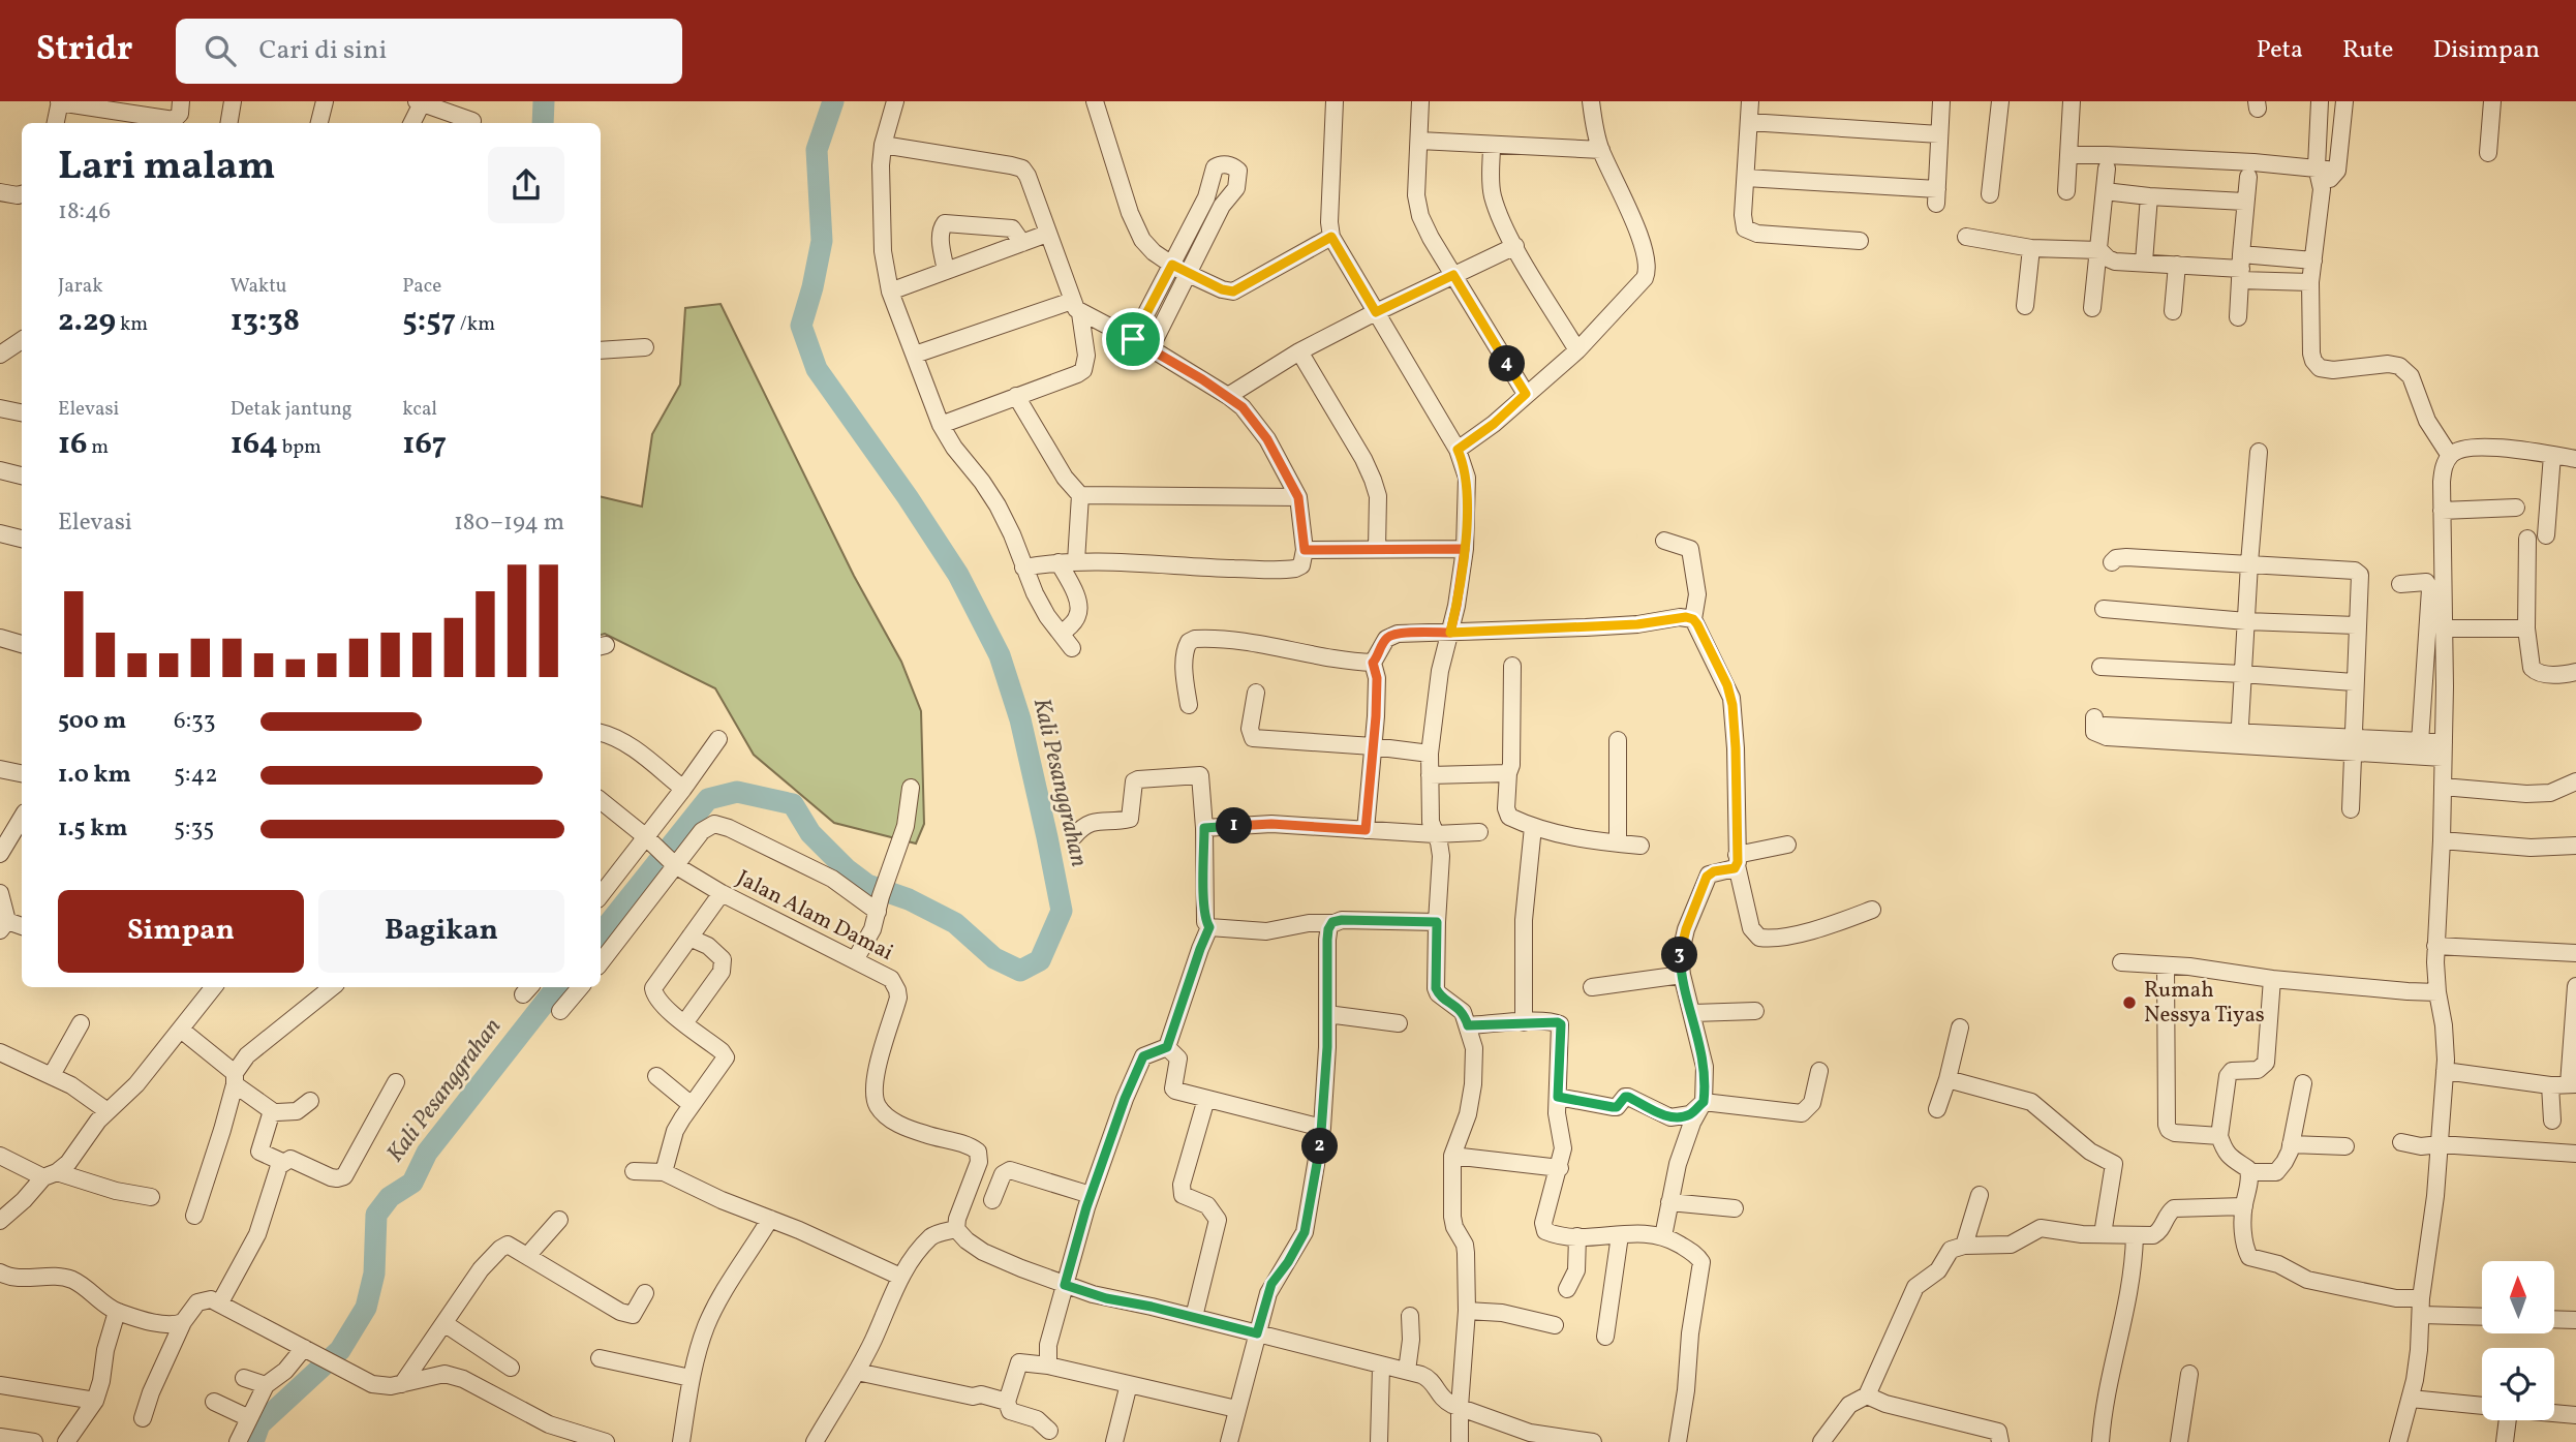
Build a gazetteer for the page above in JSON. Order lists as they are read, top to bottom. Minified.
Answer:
{"streets":{"street":["Jalan Alam Damai"]},"water":["Kali Pesanggrahan"],"places":["Rumah Nessya Tiyas"],"north":"top","page":{"header":"Stridr","search":"Cari di sini","nav":["Peta","Rute","Disimpan"],"heading":["Lari malam","18:46"],"stats":[["Jarak","2.29 km"],["Waktu","13:38"],["Pace","5:57 /km"],["Elevasi","16 m"],["Detak jantung","164 bpm"],["kcal","167"]],"pins":["4","1","3","2"],"chart":["Elevasi","180–194 m"],"list":[{"name":"500 m","note":"6:33"},{"name":"1.0 km","note":"5:42"},{"name":"1.5 km","note":"5:35"}],"buttons":["Simpan","Bagikan"]}}
